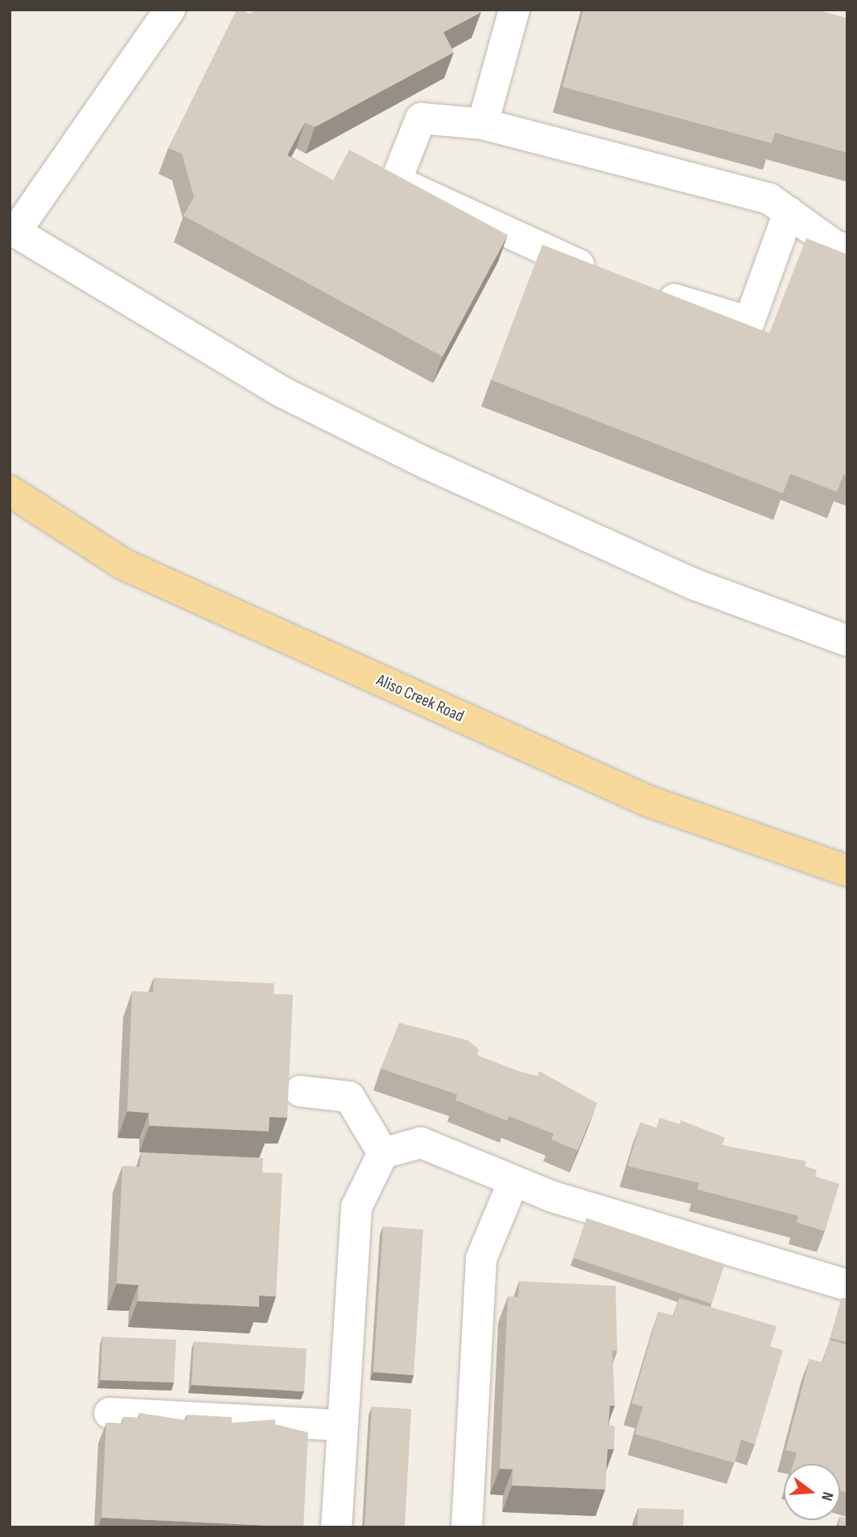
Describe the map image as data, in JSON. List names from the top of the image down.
{
  "streets": {
    "main road": ["Aliso Creek Road"]
  },
  "north": "right"
}
